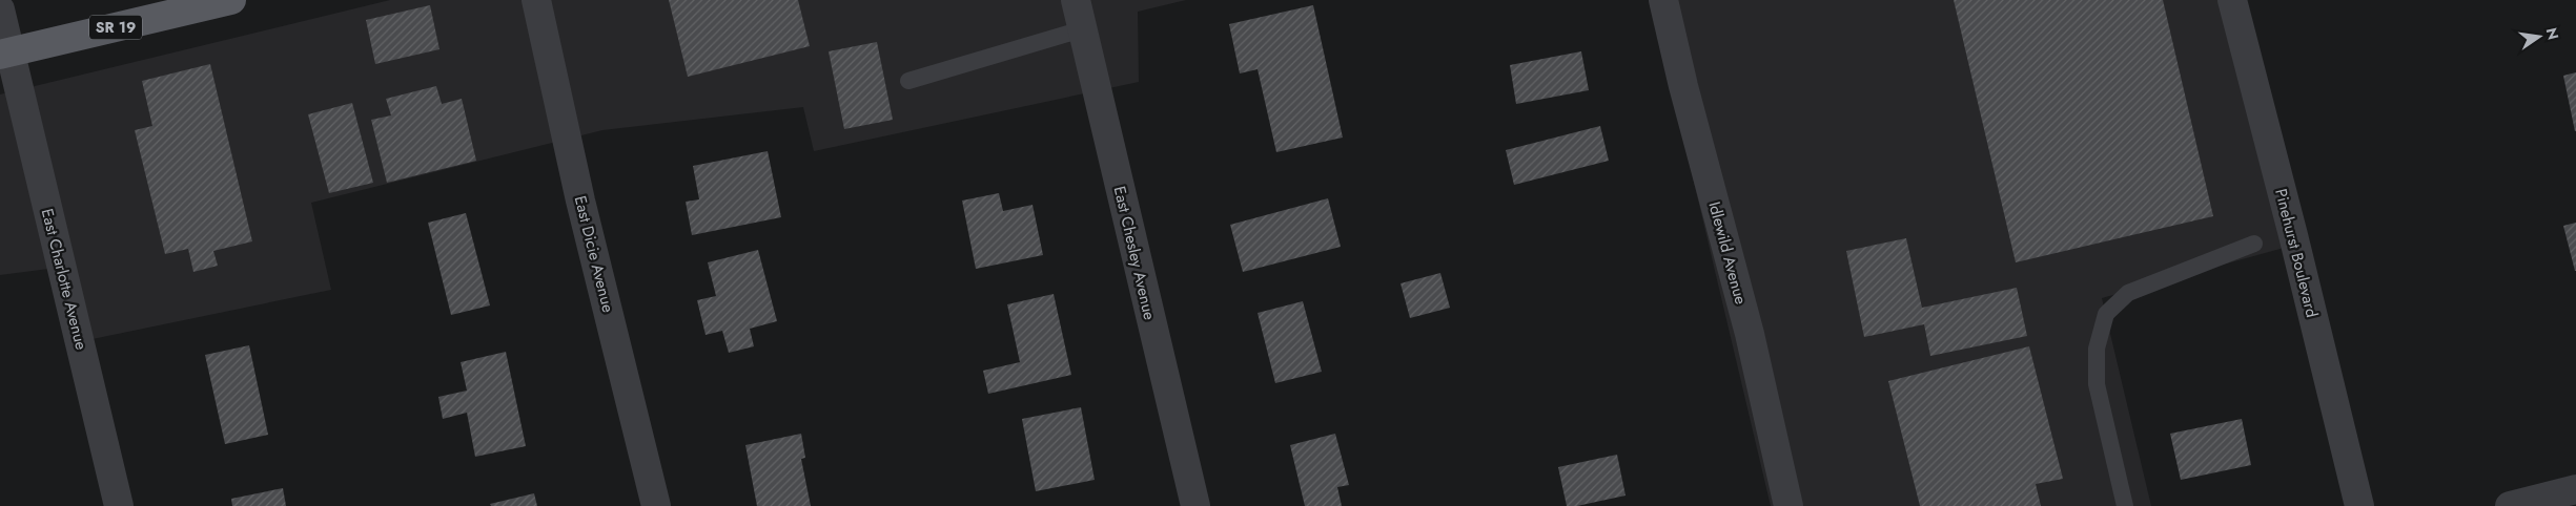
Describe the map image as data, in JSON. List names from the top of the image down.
{
  "streets": {
    "main road": ["SR 19"],
    "street": [
      "East Chesley Avenue",
      "Idlewild Avenue",
      "Pinehurst Boulevard",
      "East Dicie Avenue",
      "East Charlotte Avenue"
    ]
  },
  "crossings": [
    ["SR 19", "East Charlotte Avenue"]
  ],
  "north": "right"
}
